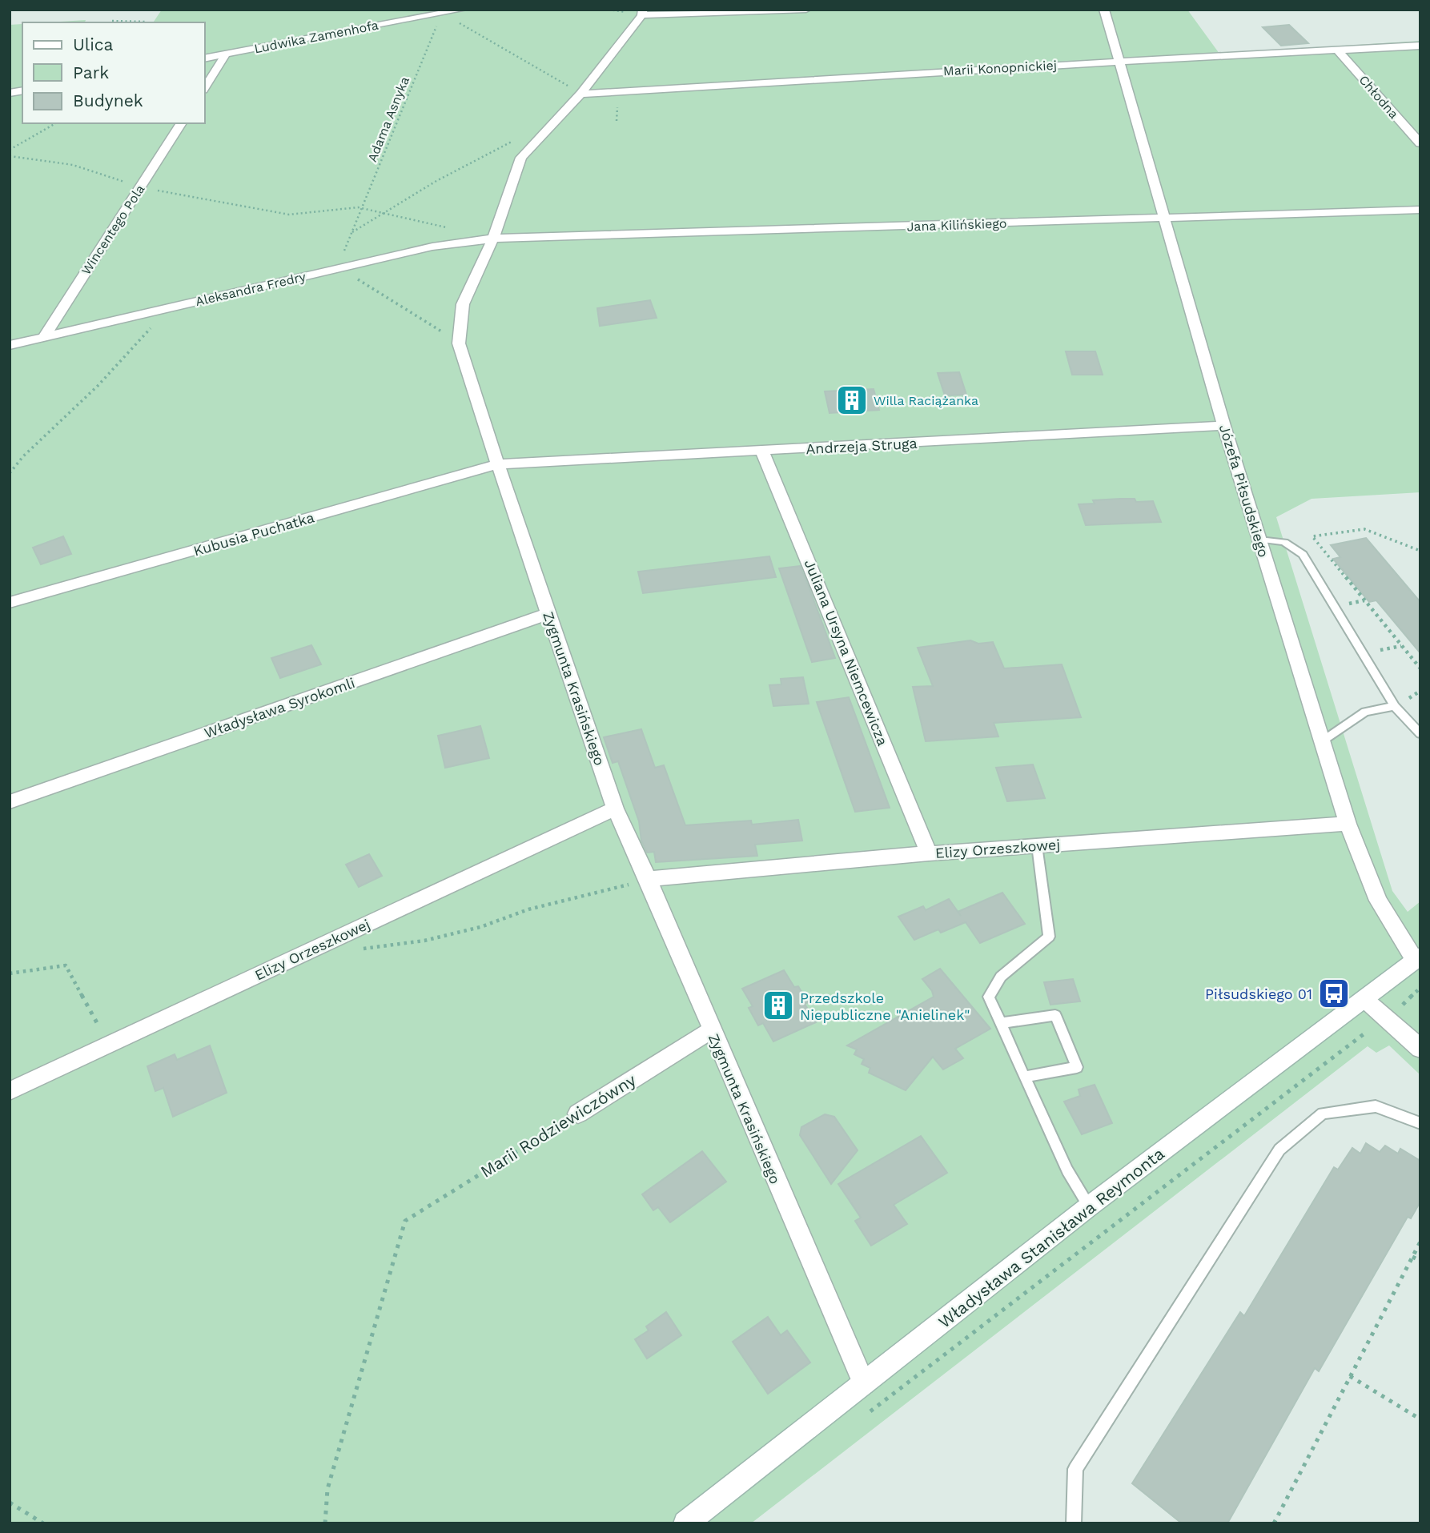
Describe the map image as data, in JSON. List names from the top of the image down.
{
  "streets": {
    "street": [
      "Ludwika Zamenhofa",
      "Marii Konopnickiej",
      "Chłodna",
      "Jana Kilińskiego",
      "Wincentego Pola",
      "Aleksandra Fredry",
      "Andrzeja Struga",
      "Józefa Piłsudskiego",
      "Kubusia Puchatka",
      "Juliana Ursyna Niemcewicza",
      "Zygmunta Krasińskiego",
      "Władysława Syrokomli",
      "Elizy Orzeszkowej",
      "Marii Rodziewiczówny",
      "Władysława Stanisława Reymonta"
    ],
    "path": ["Adama Asnyka"]
  },
  "crossings": [
    ["Ludwika Zamenhofa", "Adama Asnyka"],
    ["Marii Konopnickiej", "Chłodna"],
    ["Marii Konopnickiej", "Józefa Piłsudskiego"],
    ["Marii Konopnickiej", "Zygmunta Krasińskiego"],
    ["Jana Kilińskiego", "Aleksandra Fredry"],
    ["Jana Kilińskiego", "Józefa Piłsudskiego"],
    ["Jana Kilińskiego", "Zygmunta Krasińskiego"],
    ["Wincentego Pola", "Aleksandra Fredry"],
    ["Aleksandra Fredry", "Zygmunta Krasińskiego"],
    ["Andrzeja Struga", "Józefa Piłsudskiego"],
    ["Andrzeja Struga", "Kubusia Puchatka"],
    ["Andrzeja Struga", "Juliana Ursyna Niemcewicza"],
    ["Andrzeja Struga", "Zygmunta Krasińskiego"],
    ["Józefa Piłsudskiego", "Elizy Orzeszkowej"],
    ["Józefa Piłsudskiego", "Władysława Stanisława Reymonta"],
    ["Kubusia Puchatka", "Zygmunta Krasińskiego"],
    ["Juliana Ursyna Niemcewicza", "Elizy Orzeszkowej"],
    ["Zygmunta Krasińskiego", "Władysława Syrokomli"],
    ["Zygmunta Krasińskiego", "Elizy Orzeszkowej"],
    ["Zygmunta Krasińskiego", "Marii Rodziewiczówny"],
    ["Zygmunta Krasińskiego", "Władysława Stanisława Reymonta"]
  ],
  "places": {
    "building": ["Willa Raciążanka", "Przedszkole Niepubliczne \"Anielinek\""],
    "bus stop": ["Piłsudskiego 01"]
  },
  "legend": ["Ulica", "Park", "Budynek"]
}
